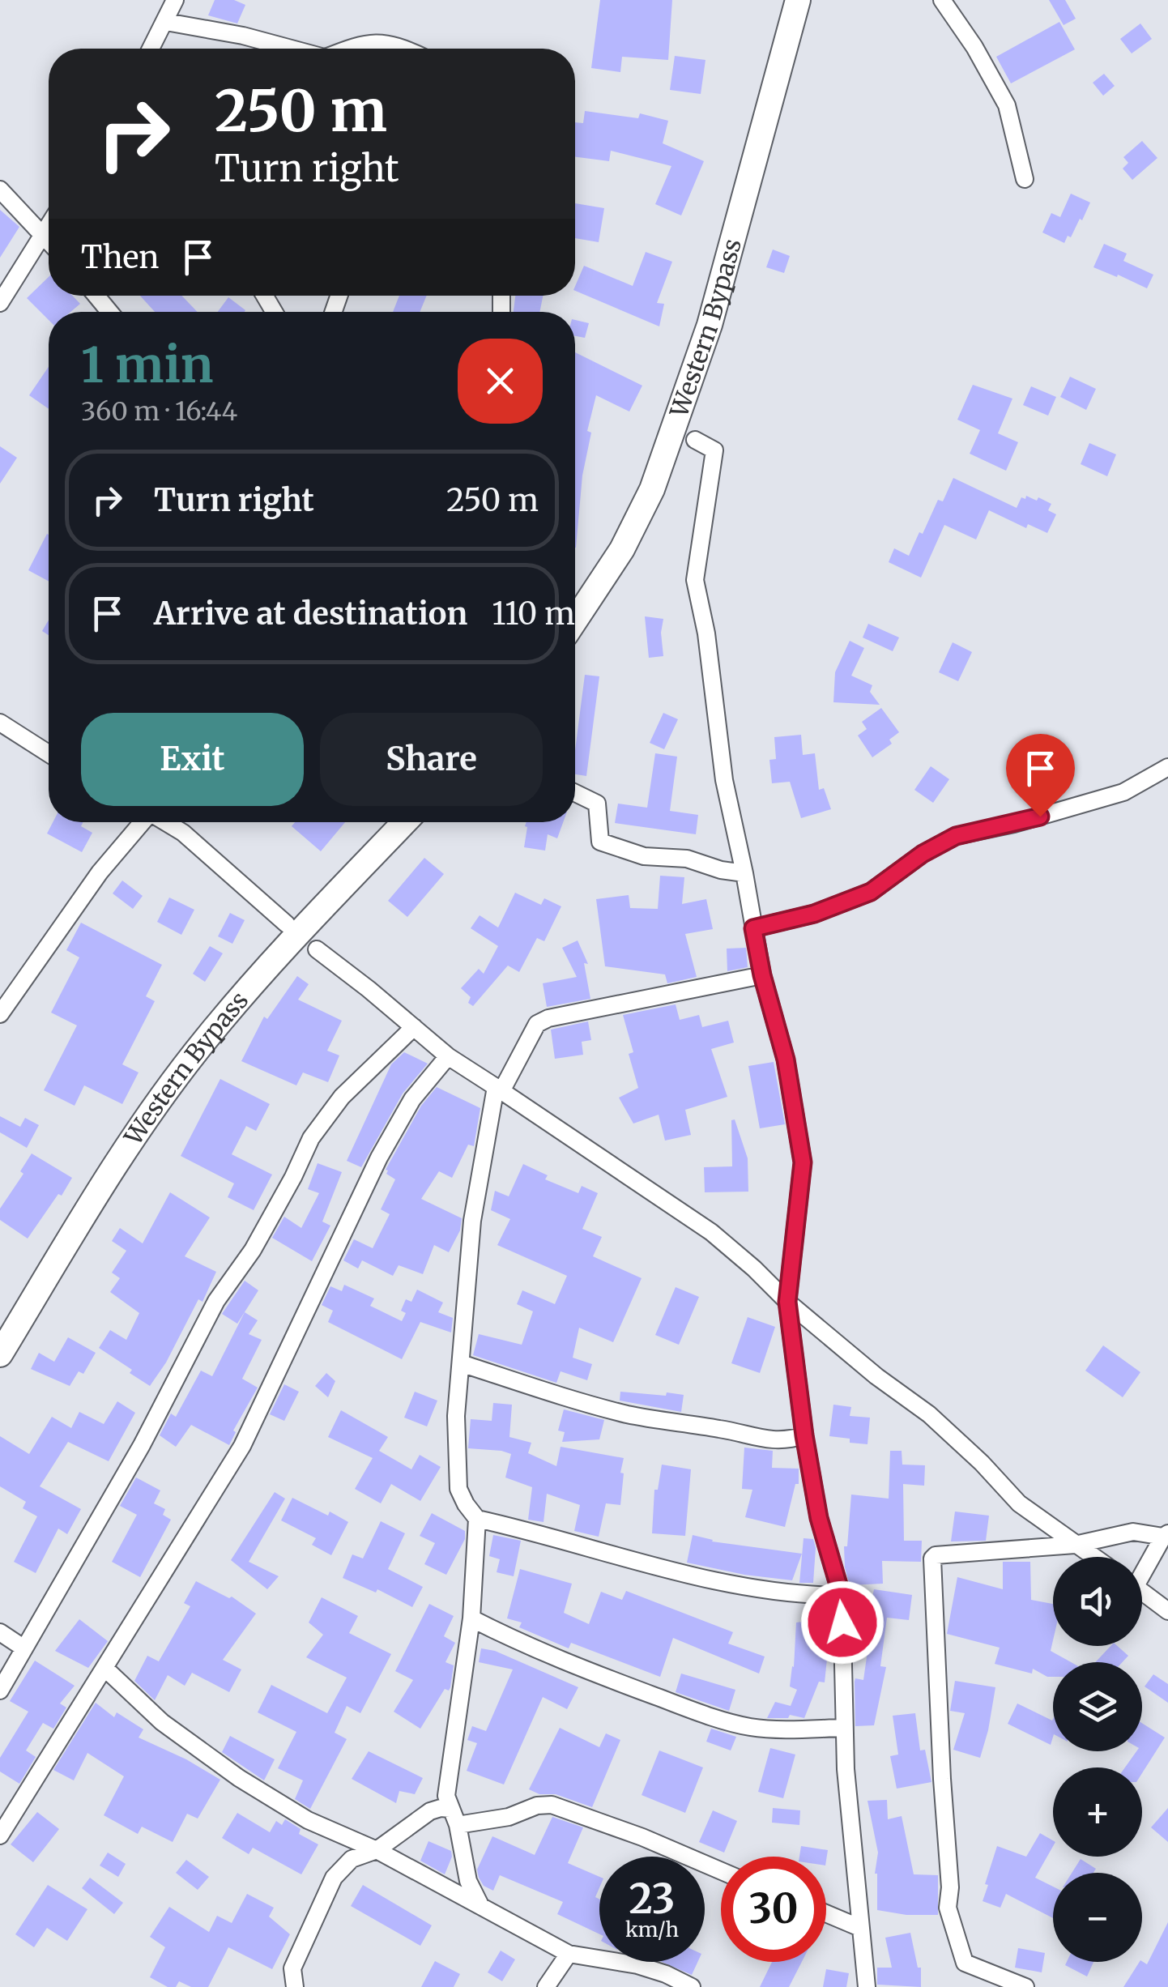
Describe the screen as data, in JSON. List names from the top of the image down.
{
  "streets": {
    "main road": ["Western Bypass"]
  },
  "page": {
    "turn": ["250 m", "Turn right"],
    "then": "Then",
    "heading": ["1 min", "360 m · 16:44"],
    "list": [
      {
        "name": "Turn right",
        "value": "250 m"
      },
      {
        "name": "Arrive at destination",
        "value": "110 m"
      }
    ],
    "buttons": ["Exit", "Share"],
    "map_buttons": ["+", "−"],
    "speed": "23 km/h",
    "limit": "30"
  }
}
